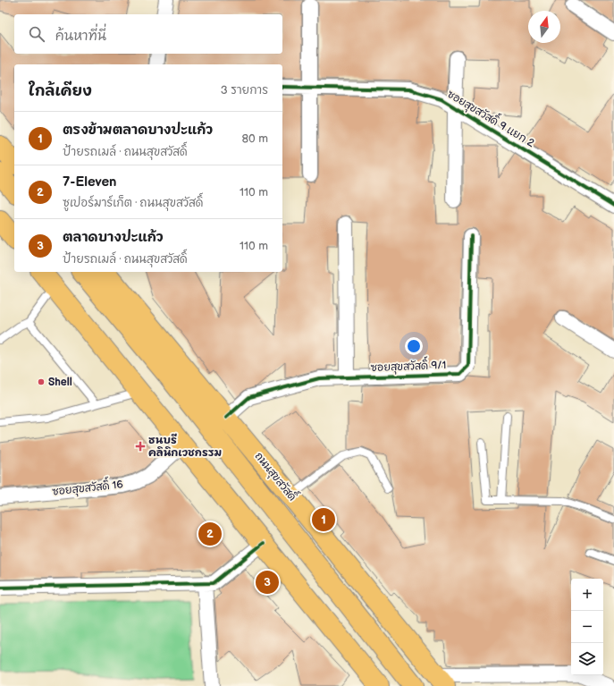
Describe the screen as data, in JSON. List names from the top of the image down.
{
  "streets": {
    "main road": ["ถนนสุขสวัสดิ์"],
    "street": ["ซอยสุขสวัสดิ์ 9 แยก 2", "ซอยสุขสวัสดิ์ 9/1", "ซอยสุขสวัสดิ์ 16"]
  },
  "crossings": [
    ["ซอยสุขสวัสดิ์ 9/1", "ถนนสุขสวัสดิ์"]
  ],
  "places": {
    "other": ["Shell"],
    "health": ["ธนบุรี คลินิกเวชกรรม"]
  },
  "north": "top",
  "page": {
    "search": "ค้นหาที่นี่",
    "heading": ["ใกล้เคียง", "3 รายการ"],
    "list": [
      {
        "mark": "1",
        "name": "ตรงข้ามตลาดบางปะแก้ว",
        "note": "ป้ายรถเมล์ · ถนนสุขสวัสดิ์",
        "value": "80 m"
      },
      {
        "mark": "2",
        "name": "7-Eleven",
        "note": "ซูเปอร์มาร์เก็ต · ถนนสุขสวัสดิ์",
        "value": "110 m"
      },
      {
        "mark": "3",
        "name": "ตลาดบางปะแก้ว",
        "note": "ป้ายรถเมล์ · ถนนสุขสวัสดิ์",
        "value": "110 m"
      }
    ],
    "pins": ["1", "2", "3"],
    "map_buttons": ["+", "−"]
  }
}
